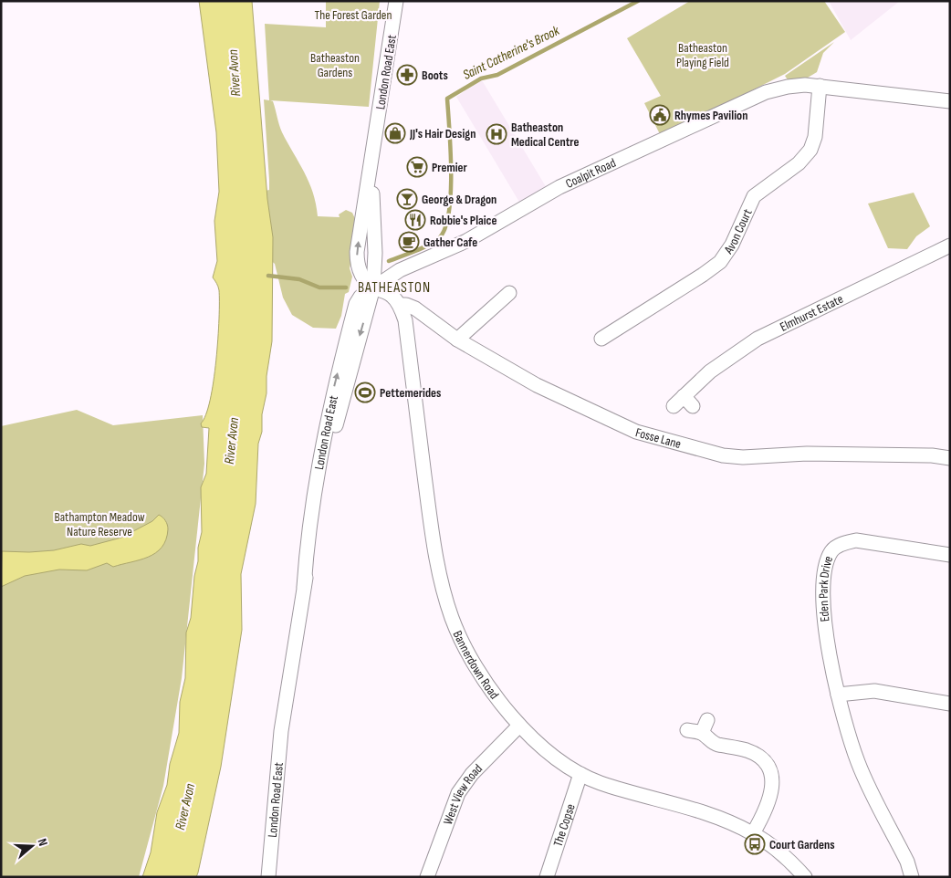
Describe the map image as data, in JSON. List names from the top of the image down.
{
  "streets": {
    "street": [
      "London Road East",
      "Coalpit Road",
      "Avon Court",
      "Elmhurst Estate",
      "Fosse Lane",
      "Eden Park Drive",
      "Bannerdown Road",
      "West View Road",
      "The Copse"
    ]
  },
  "crossings": [
    ["London Road East", "Coalpit Road"],
    ["Coalpit Road", "Avon Court"],
    ["Fosse Lane", "Bannerdown Road"],
    ["Bannerdown Road", "West View Road"],
    ["Bannerdown Road", "The Copse"]
  ],
  "districts": ["BATHEASTON"],
  "water": ["Saint Catherine's Brook", "River Avon"],
  "parks": [
    "The Forest Garden",
    "Batheaston Playing Field",
    "Batheaston Gardens",
    "Bathampton Meadow Nature Reserve"
  ],
  "places": {
    "pharmacy": ["Boots"],
    "public building": ["Rhymes Pavilion"],
    "shop": ["JJ's Hair Design"],
    "hospital": ["Batheaston Medical Centre"],
    "supermarket": ["Premier"],
    "bar": ["George & Dragon"],
    "restaurant": ["Robbie's Plaice"],
    "cafe": ["Gather Cafe"],
    "sports": ["Pettemerides"],
    "bus stop": ["Court Gardens"]
  },
  "north": "right"
}
